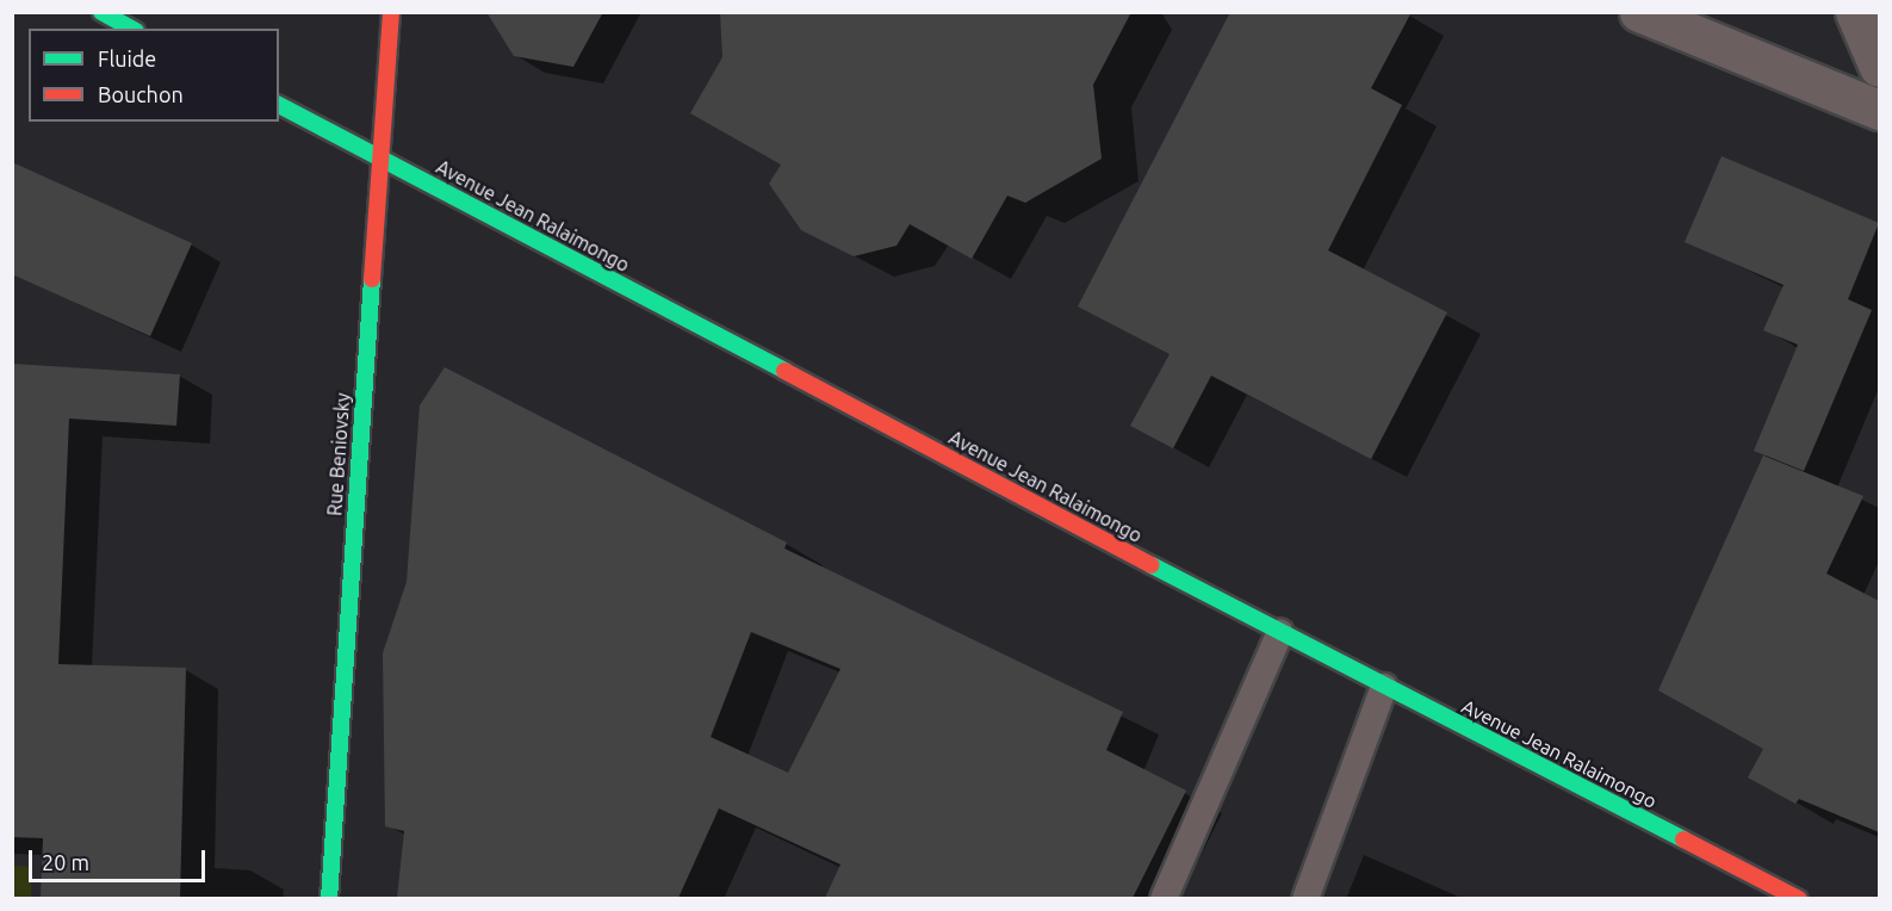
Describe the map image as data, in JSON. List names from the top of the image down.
{
  "streets": {
    "main road": ["Avenue Jean Ralaimongo", "Rue Beniovsky"]
  },
  "crossings": [
    ["Avenue Jean Ralaimongo", "Rue Beniovsky"]
  ],
  "legend": ["Fluide", "Bouchon"],
  "scale_bar": "20 m"
}
